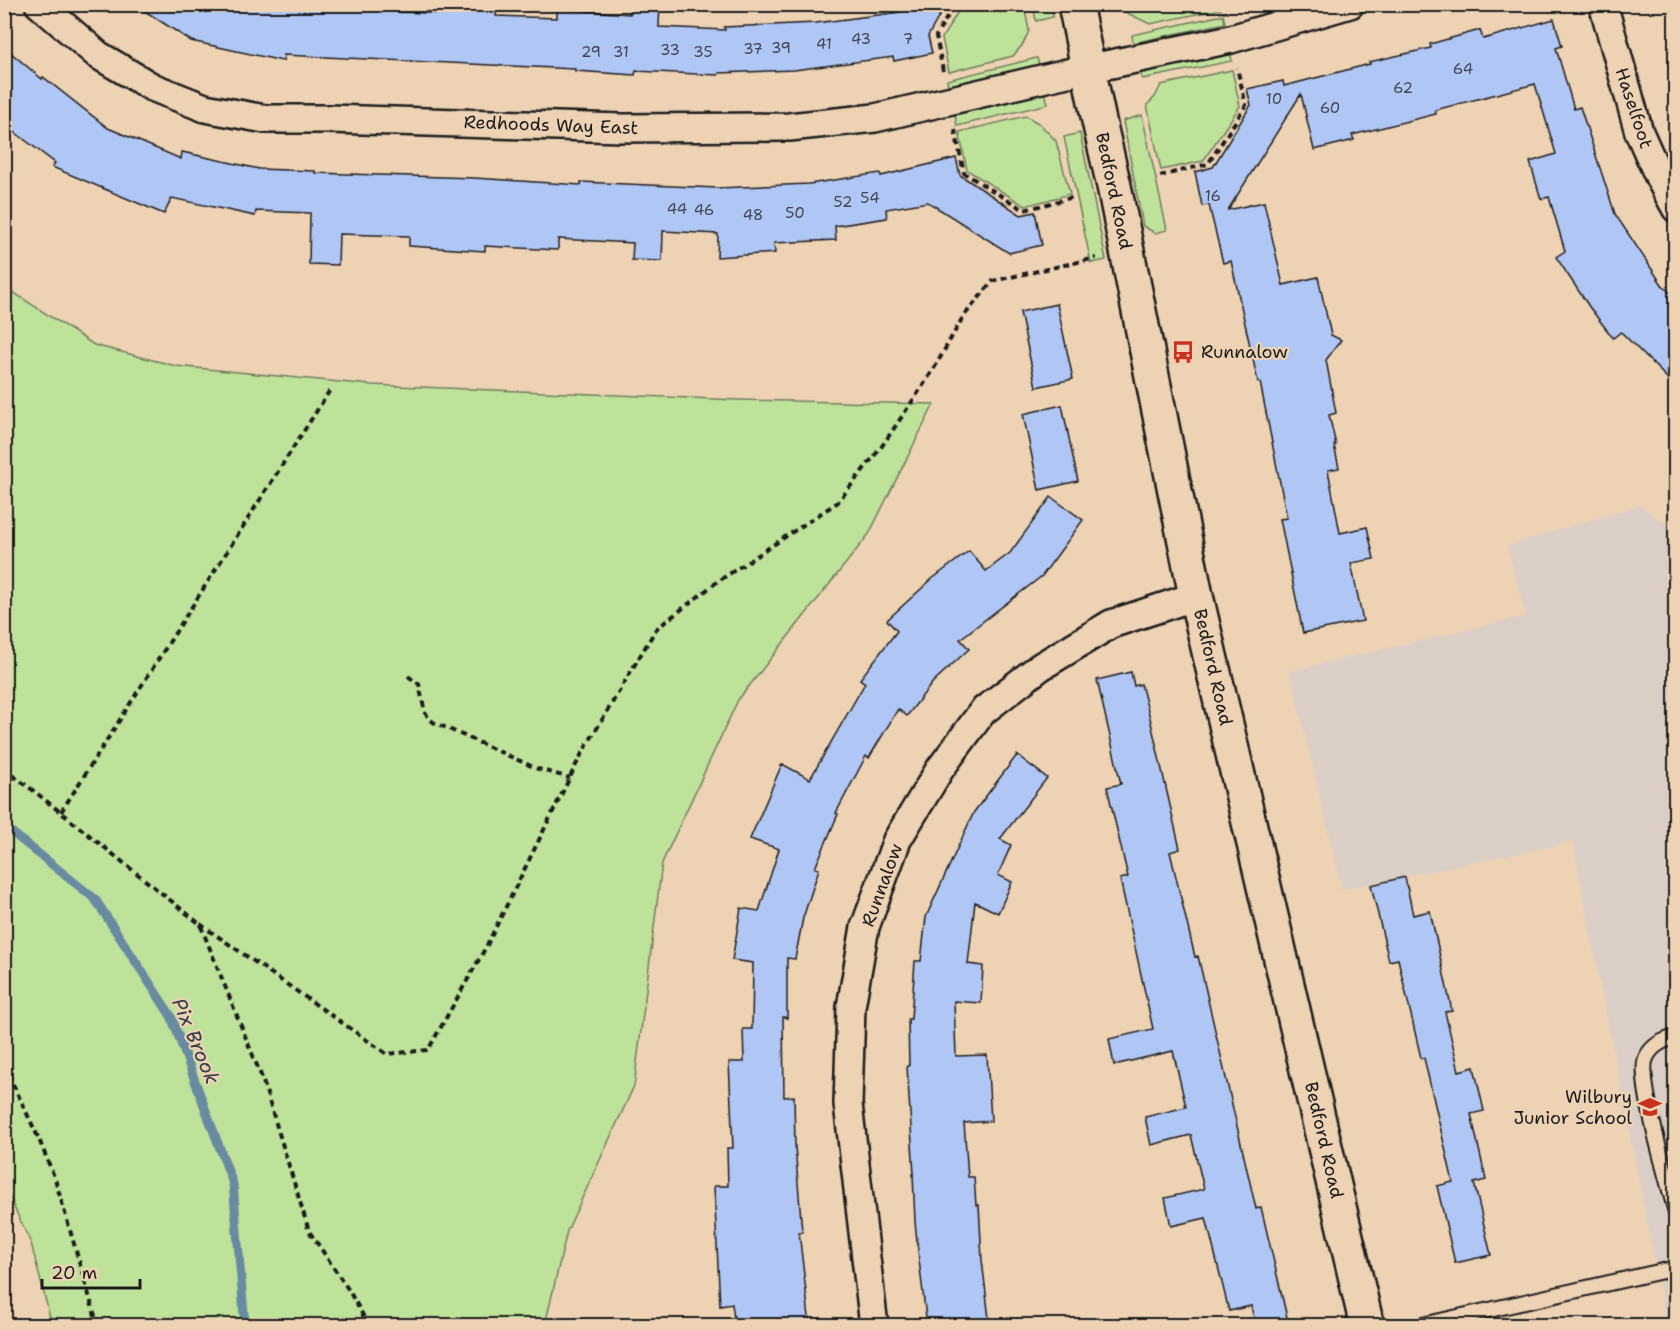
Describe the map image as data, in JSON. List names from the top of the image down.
{
  "streets": {
    "street": [
      "Haselfoot",
      "Redhoods Way East",
      "Bedford Road",
      "Runnalow"
    ]
  },
  "crossings": [
    ["Redhoods Way East", "Bedford Road"],
    ["Bedford Road", "Runnalow"]
  ],
  "water": ["Pix Brook"],
  "places": {
    "bus stop": ["Runnalow"],
    "school or university": ["Wilbury Junior School"]
  },
  "house_numbers": [
    "43",
    "7",
    "41",
    "39",
    "37",
    "33",
    "29",
    "31",
    "35",
    "64",
    "62",
    "10",
    "60",
    "16",
    "54",
    "52",
    "44",
    "46",
    "50",
    "48"
  ],
  "scale_bar": "20 m"
}
